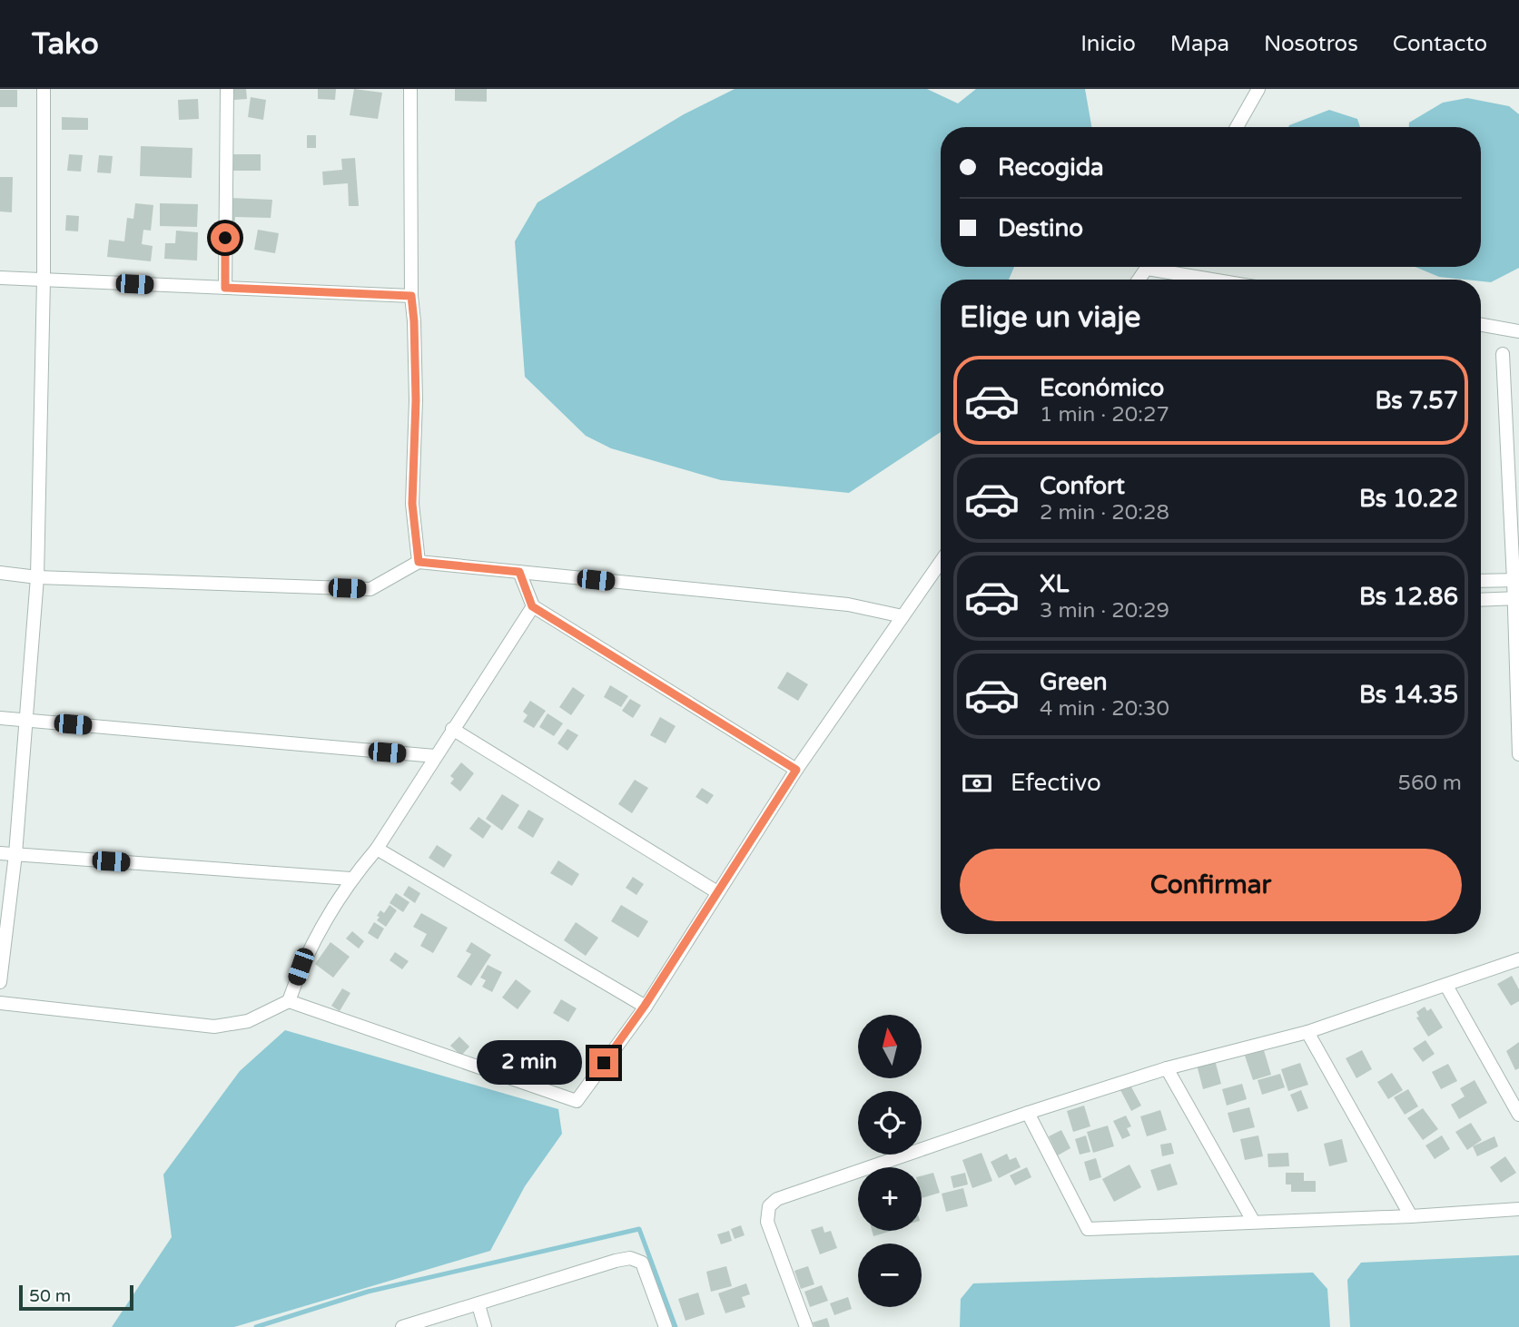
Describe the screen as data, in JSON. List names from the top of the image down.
{
  "scale_bar": "50 m",
  "north": "top",
  "page": {
    "header": "Tako",
    "nav": [
      "Inicio",
      "Mapa",
      "Nosotros",
      "Contacto"
    ],
    "banner": ["Recogida", "Destino"],
    "heading": "Elige un viaje",
    "list": [
      {
        "name": "Económico",
        "note": "1 min · 20:27",
        "value": "Bs 7.57"
      },
      {
        "name": "Confort",
        "note": "2 min · 20:28",
        "value": "Bs 10.22"
      },
      {
        "name": "XL",
        "note": "3 min · 20:29",
        "value": "Bs 12.86"
      },
      {
        "name": "Green",
        "note": "4 min · 20:30",
        "value": "Bs 14.35"
      }
    ],
    "pay": ["Efectivo", "560 m"],
    "buttons": "Confirmar",
    "map_buttons": ["+", "−"],
    "bubble": "2 min",
    "scale": "50 m"
  }
}
